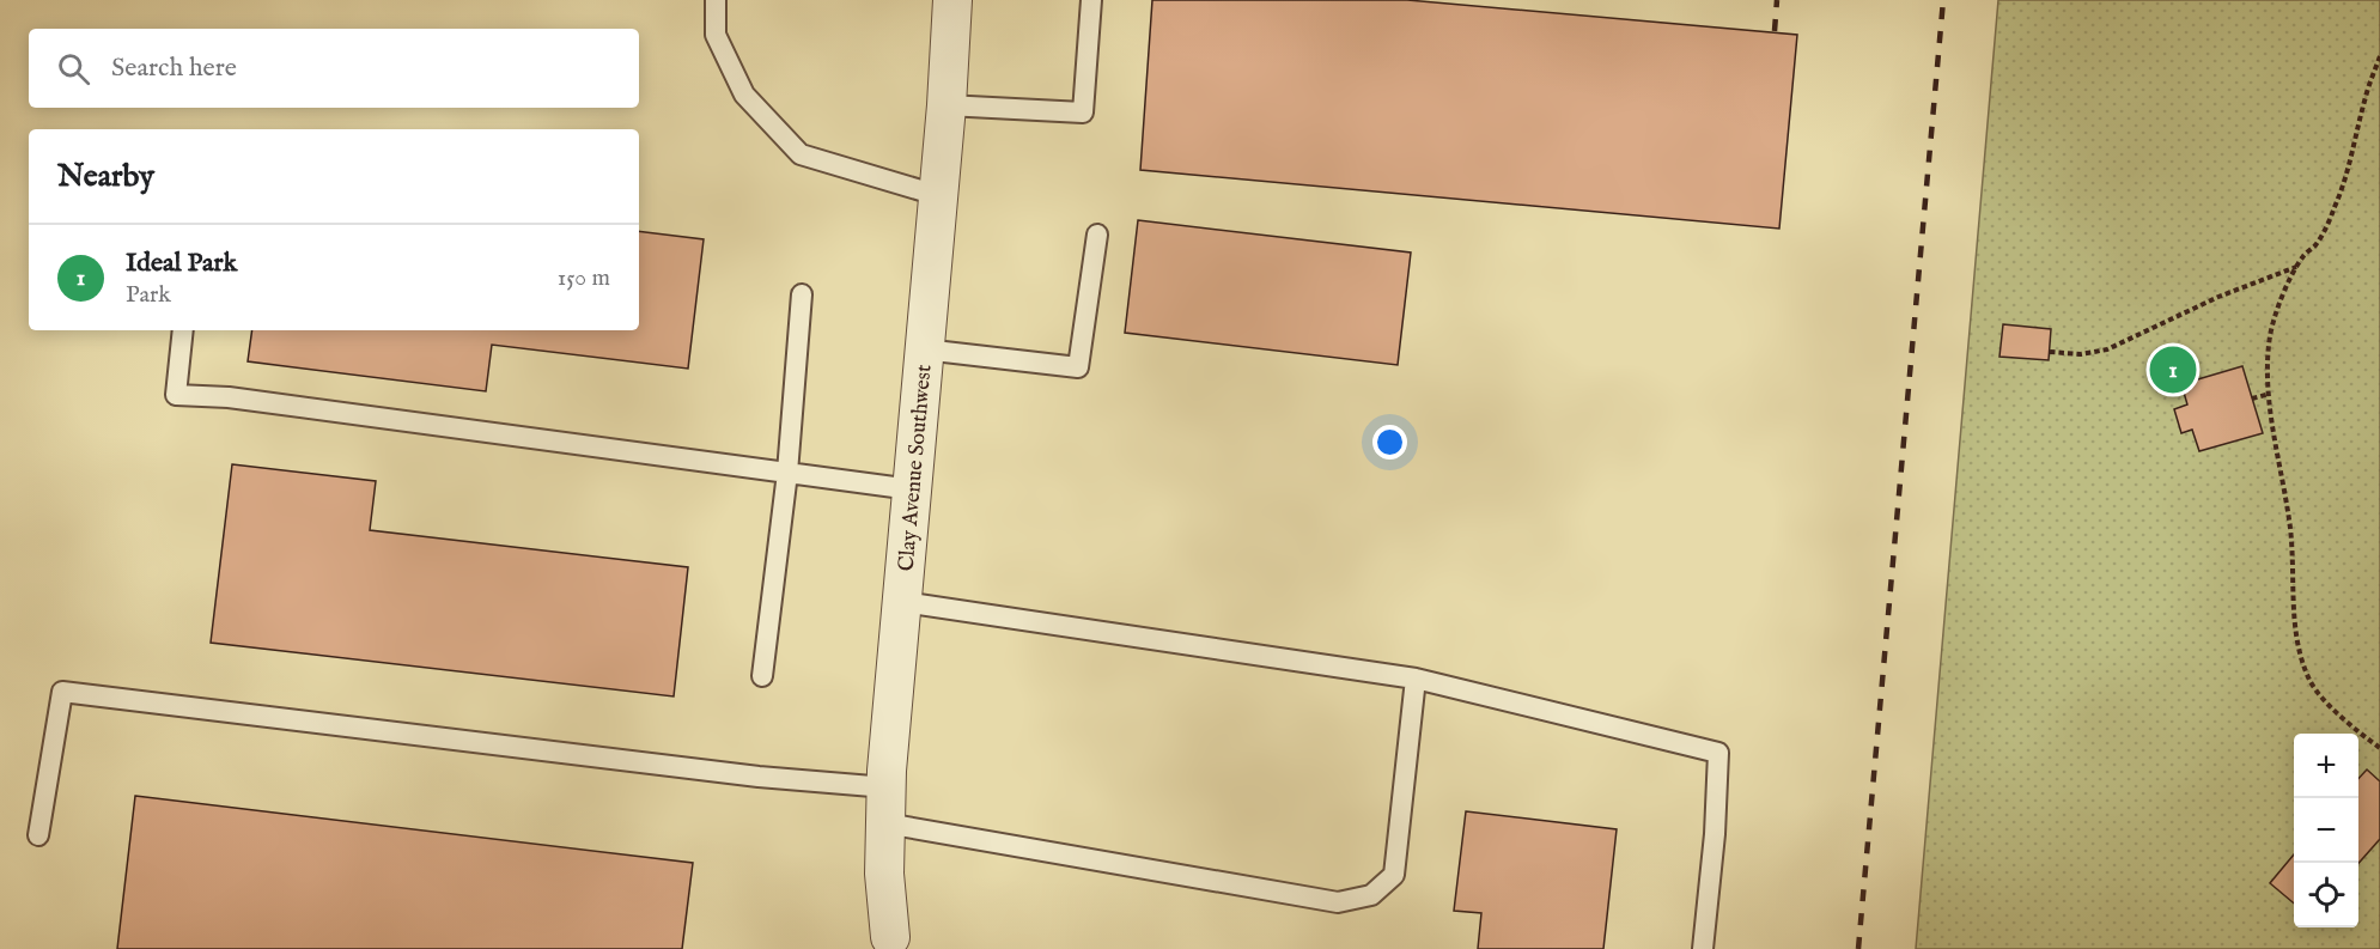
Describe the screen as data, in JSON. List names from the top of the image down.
{
  "streets": {
    "street": ["Clay Avenue Southwest"]
  },
  "page": {
    "search": "Search here",
    "heading": "Nearby",
    "list": [
      {
        "mark": "1",
        "name": "Ideal Park",
        "note": "Park",
        "value": "150 m"
      }
    ],
    "pins": "1",
    "map_buttons": ["+", "−"]
  }
}
